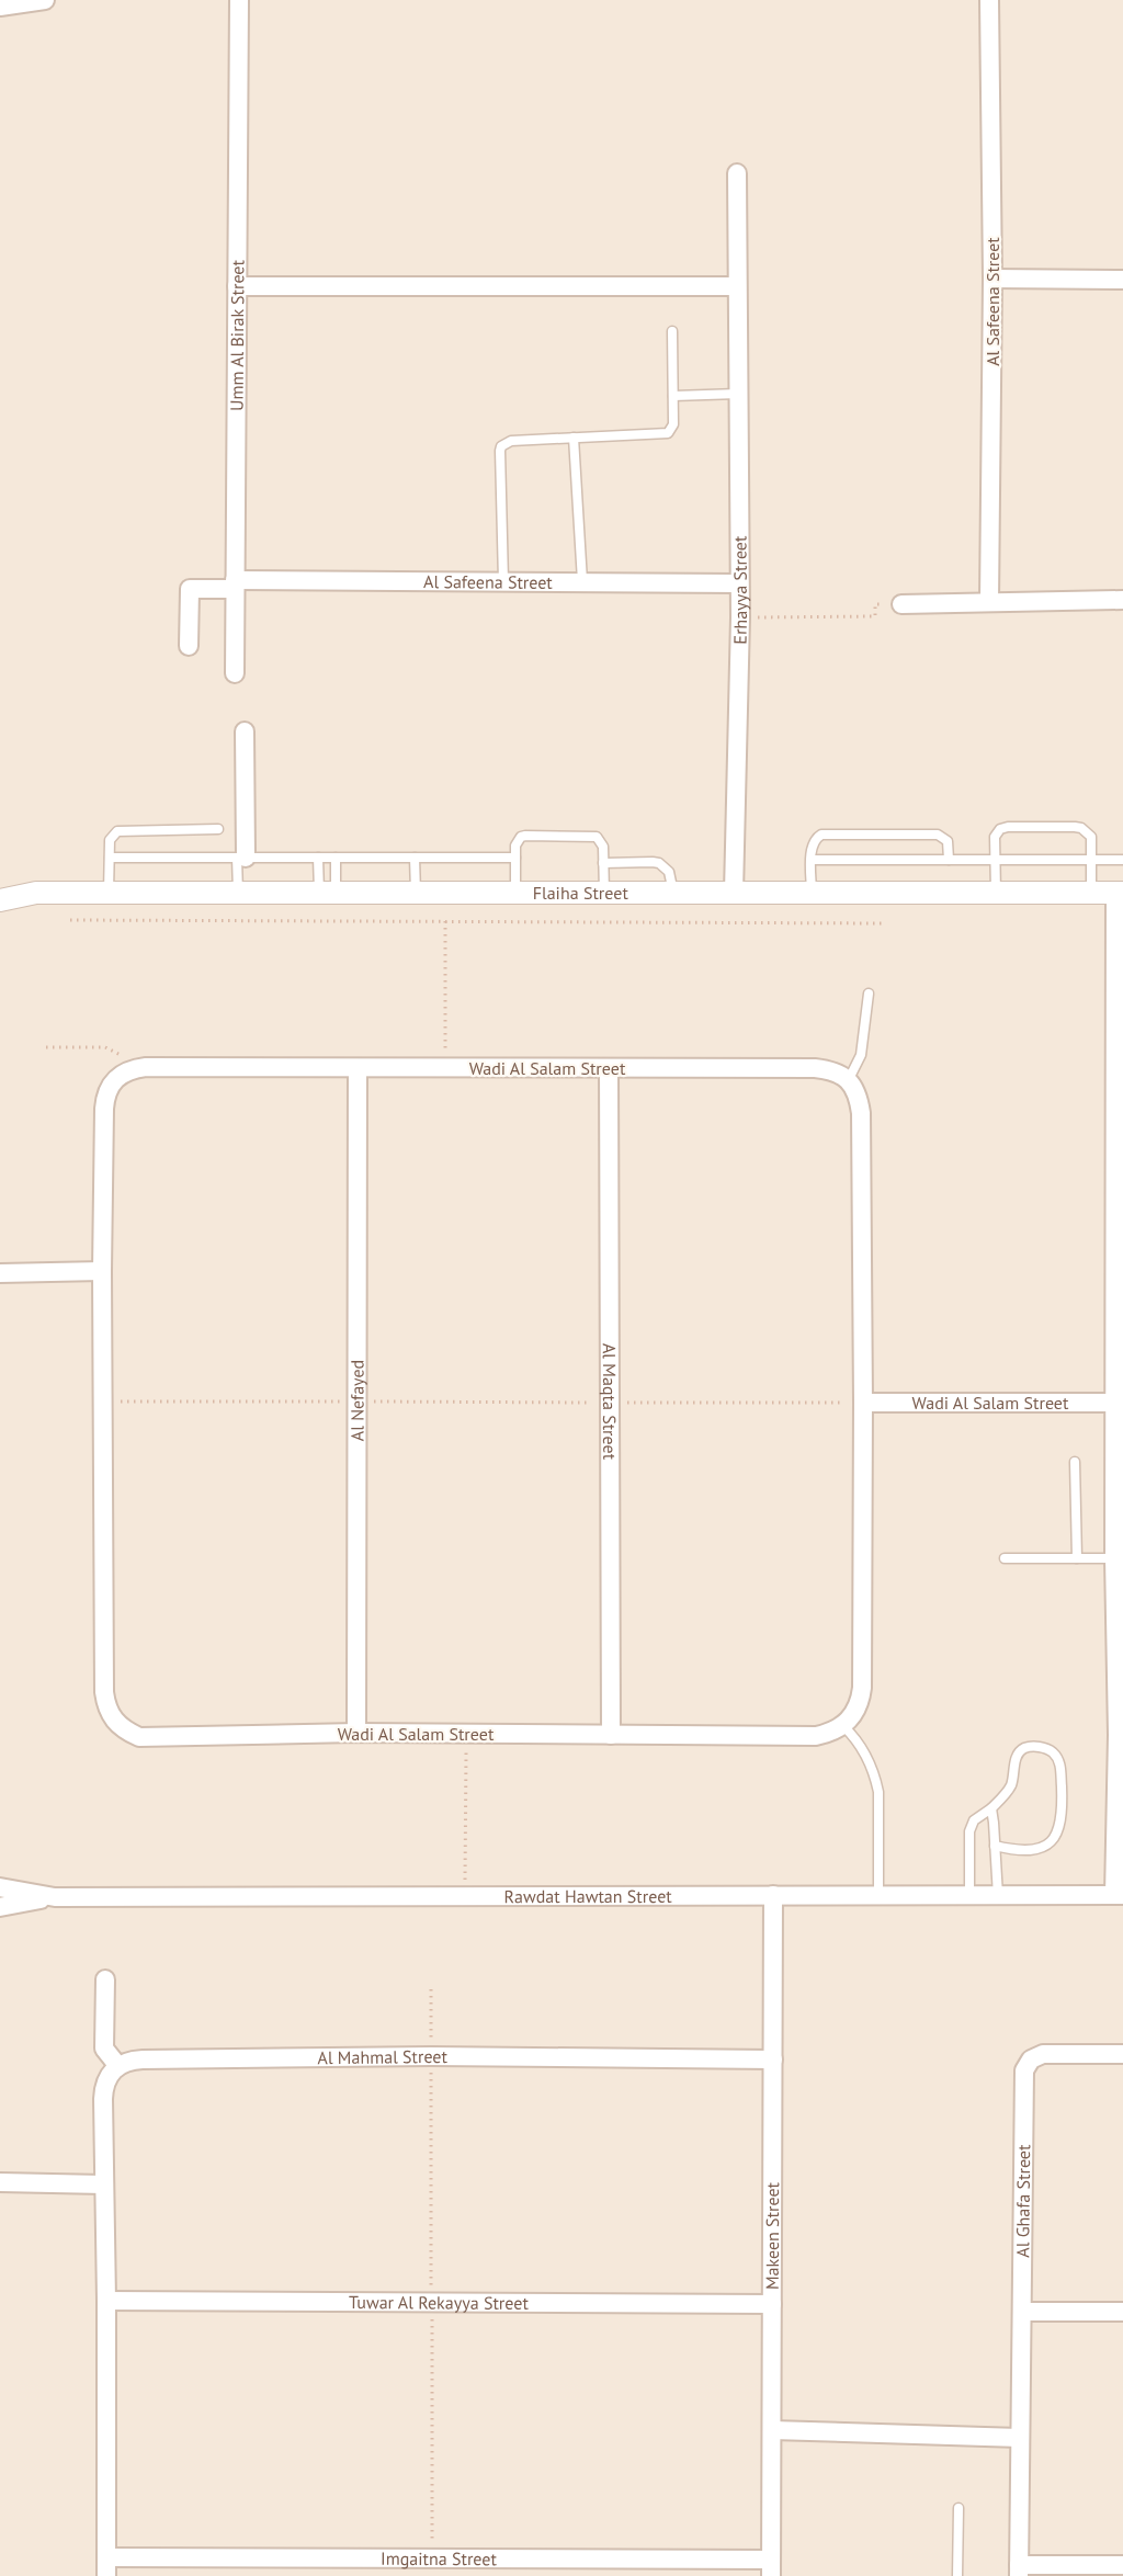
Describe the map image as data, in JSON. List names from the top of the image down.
{
  "streets": {
    "street": [
      "Al Safeena Street",
      "Umm Al Birak Street",
      "Erhayya Street",
      "Flaiha Street",
      "Wadi Al Salam Street",
      "Al Nefayed",
      "Al Maqta Street",
      "Rawdat Hawtan Street",
      "Al Mahmal Street",
      "Al Ghafa Street",
      "Makeen Street",
      "Tuwar Al Rekayya Street",
      "Imgaitna Street"
    ]
  },
  "crossings": [
    ["Al Safeena Street", "Umm Al Birak Street"],
    ["Al Safeena Street", "Erhayya Street"],
    ["Erhayya Street", "Flaiha Street"],
    ["Wadi Al Salam Street", "Al Nefayed"],
    ["Wadi Al Salam Street", "Al Maqta Street"],
    ["Rawdat Hawtan Street", "Makeen Street"],
    ["Al Mahmal Street", "Makeen Street"],
    ["Makeen Street", "Tuwar Al Rekayya Street"],
    ["Makeen Street", "Imgaitna Street"]
  ]
}
